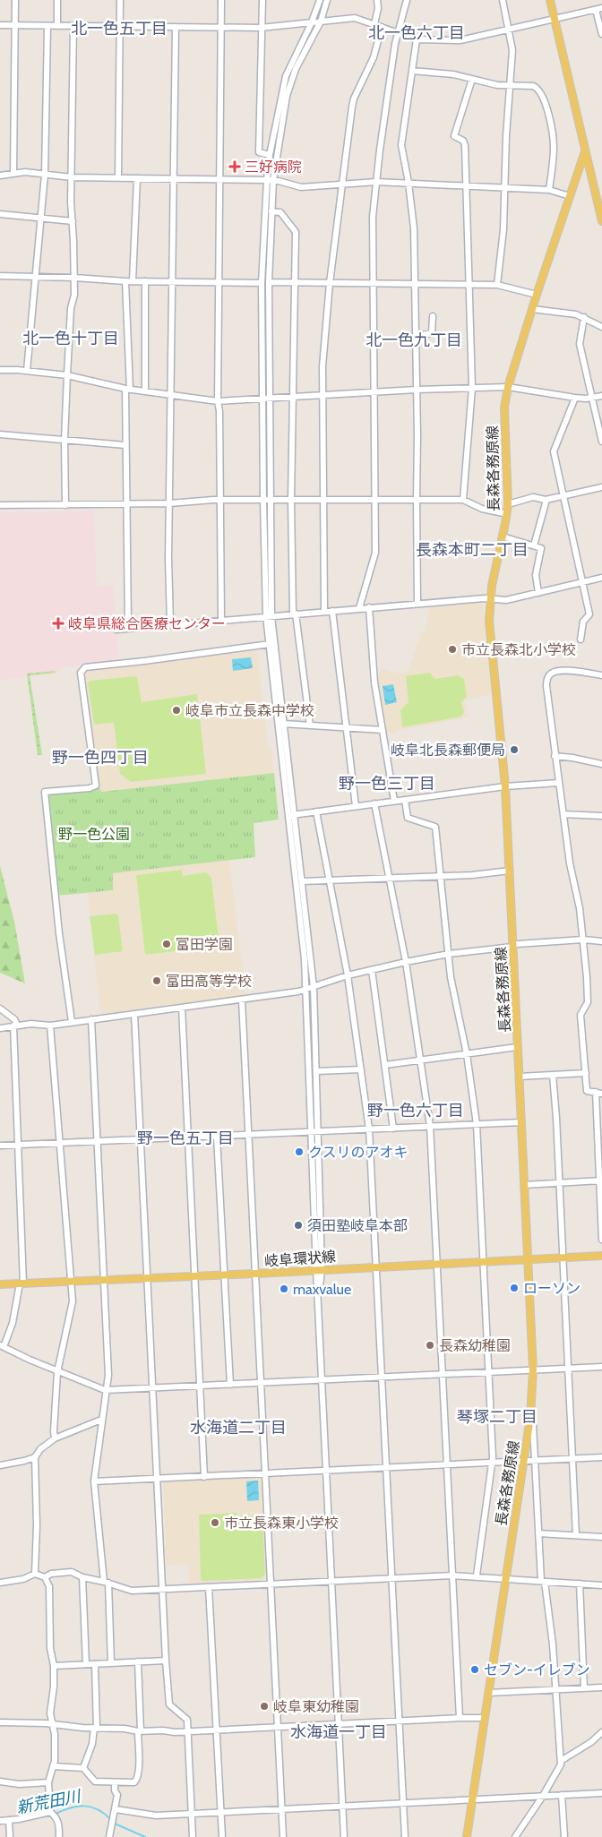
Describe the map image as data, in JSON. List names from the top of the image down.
{
  "streets": {
    "main road": ["長森各務原線", "岐阜環状線"]
  },
  "crossings": [
    ["長森各務原線", "岐阜環状線"]
  ],
  "districts": [
    "北一色五丁目",
    "北一色六丁目",
    "北一色十丁目",
    "北一色九丁目",
    "長森本町二丁目",
    "野一色四丁目",
    "野一色三丁目",
    "野一色六丁目",
    "野一色五丁目",
    "琴塚二丁目",
    "水海道二丁目",
    "水海道一丁目"
  ],
  "water": ["新荒田川"],
  "parks": ["野一色公園"],
  "places": {
    "health": ["三好病院", "岐阜県総合医療センター"],
    "other": [
      "市立長森北小学校",
      "岐阜市立長森中学校",
      "岐阜北長森郵便局",
      "富田学園",
      "富田高等学校",
      "クスリのアオキ",
      "須田塾岐阜本部",
      "ローソン",
      "maxvalue",
      "長森幼稚園",
      "市立長森東小学校",
      "セブン-イレブン",
      "岐阜東幼稚園"
    ]
  }
}
